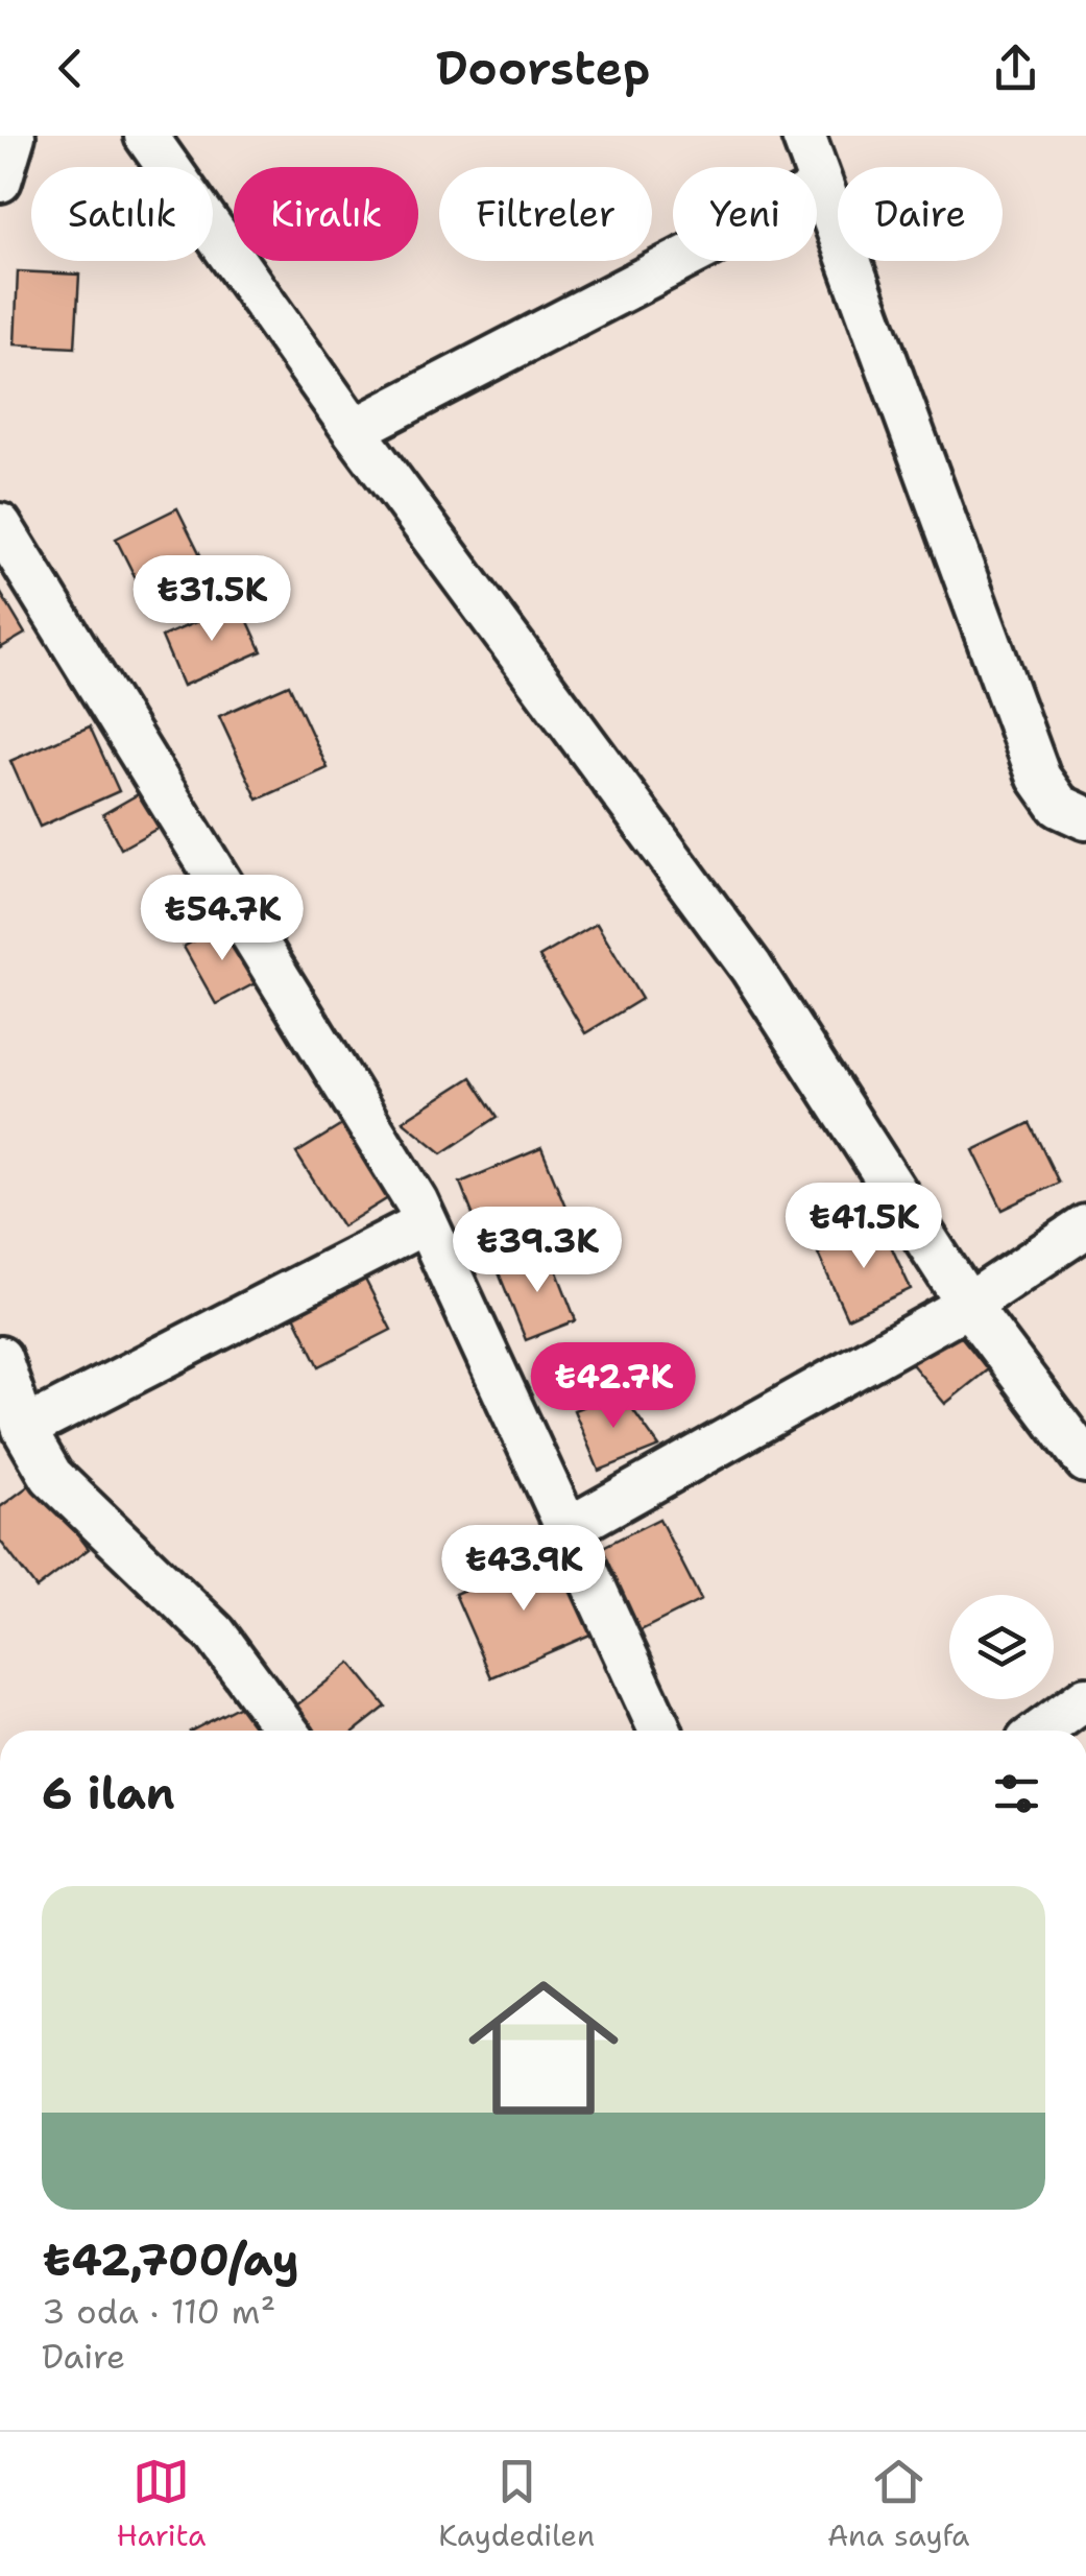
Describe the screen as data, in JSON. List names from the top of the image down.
{
  "page": {
    "header": "Doorstep",
    "chip": [
      "Satılık",
      "Kiralık",
      "Filtreler",
      "Yeni",
      "Daire"
    ],
    "price": [
      "₺31.5K",
      "₺54.7K",
      "₺41.5K",
      "₺39.3K",
      "₺42.7K",
      "₺43.9K"
    ],
    "heading": "6 ilan",
    "list": [
      {
        "name": "₺42,700/ay",
        "note": "3 oda · 110 m² · Daire"
      }
    ],
    "tabs": ["Harita", "Kaydedilen", "Ana sayfa"]
  }
}
